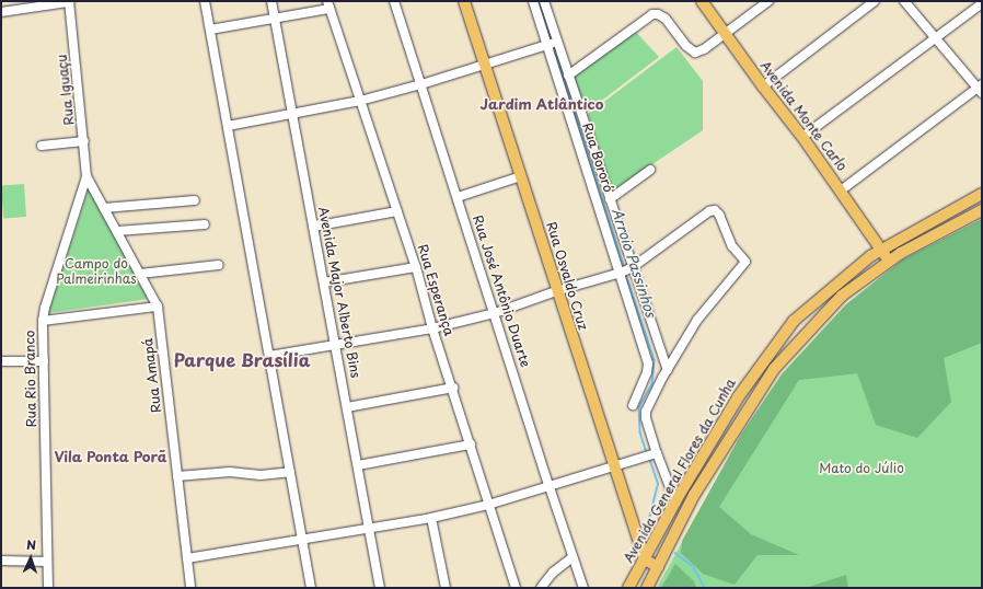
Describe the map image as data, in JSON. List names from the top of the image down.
{
  "streets": {
    "main road": ["Avenida Monte Carlo", "Rua Osvaldo Cruz", "Avenida General Flores da Cunha"],
    "street": [
      "Rua Iguaçu",
      "Rua Bororó",
      "Rua Esperança",
      "Rua José Antônio Duarte",
      "Avenida Major Alberto Bins",
      "Rua Amapá",
      "Rua Rio Branco"
    ]
  },
  "crossings": [
    ["Rua Iguaçu", "Rua Amapá"],
    ["Rua Iguaçu", "Rua Rio Branco"],
    ["Avenida Monte Carlo", "Avenida General Flores da Cunha"],
    ["Rua Osvaldo Cruz", "Avenida General Flores da Cunha"],
    ["Rua Amapá", "Rua Rio Branco"]
  ],
  "districts": ["Jardim Atlântico", "Parque Brasília", "Vila Ponta Porã"],
  "water": ["Arroio Passinhos"],
  "parks": ["Campo do Palmeirinhas", "Mato do Júlio"],
  "north": "top"
}
